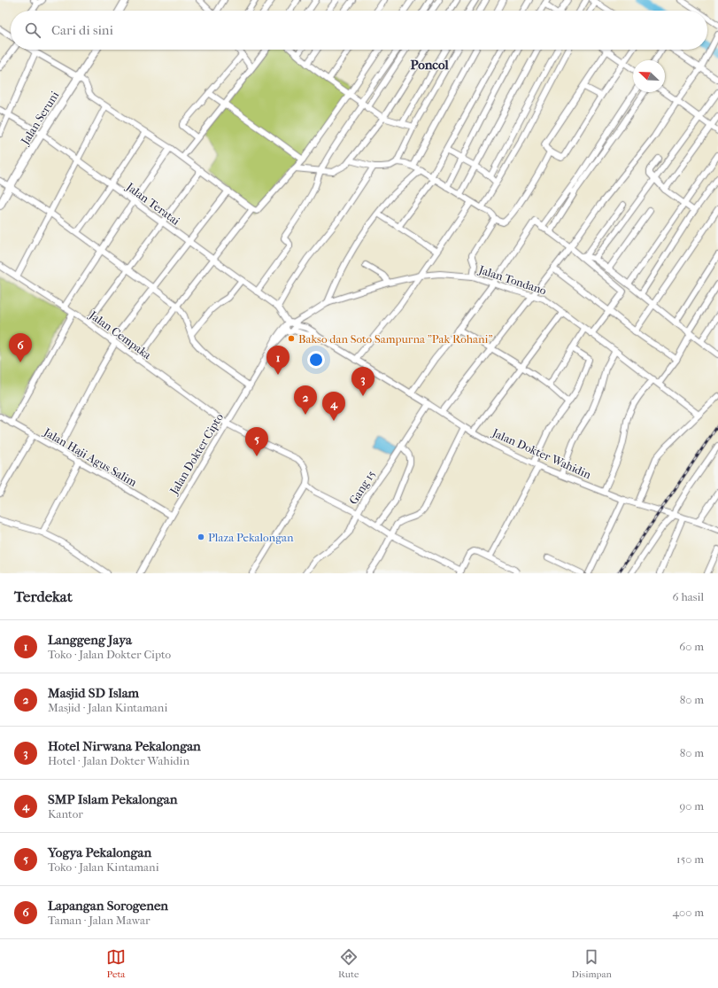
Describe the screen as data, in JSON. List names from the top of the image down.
{
  "streets": {
    "main road": ["Jalan Seruni"],
    "street": [
      "Jalan Teratai",
      "Jalan Tondano",
      "Jalan Cempaka",
      "Jalan Dokter Cipto",
      "Jalan Dokter Wahidin",
      "Jalan Haji Agus Salim",
      "Gang 15"
    ]
  },
  "crossings": [
    ["Jalan Seruni", "Jalan Teratai"],
    ["Jalan Teratai", "Jalan Tondano"],
    ["Jalan Teratai", "Jalan Dokter Cipto"],
    ["Jalan Teratai", "Jalan Dokter Wahidin"],
    ["Jalan Tondano", "Jalan Dokter Cipto"],
    ["Jalan Tondano", "Jalan Dokter Wahidin"],
    ["Jalan Cempaka", "Jalan Dokter Cipto"],
    ["Jalan Dokter Cipto", "Jalan Dokter Wahidin"],
    ["Jalan Dokter Cipto", "Jalan Haji Agus Salim"],
    ["Jalan Dokter Wahidin", "Gang 15"]
  ],
  "districts": ["Poncol"],
  "places": ["Bakso dan Soto Sampurna \"Pak Rohani\"", "Plaza Pekalongan"],
  "north": "top left",
  "page": {
    "search": "Cari di sini",
    "pins": [
      "6",
      "1",
      "3",
      "2",
      "4",
      "5"
    ],
    "heading": ["Terdekat", "6 hasil"],
    "list": [
      {
        "mark": "1",
        "name": "Langgeng Jaya",
        "note": "Toko · Jalan Dokter Cipto",
        "value": "60 m"
      },
      {
        "mark": "2",
        "name": "Masjid SD Islam",
        "note": "Masjid · Jalan Kintamani",
        "value": "80 m"
      },
      {
        "mark": "3",
        "name": "Hotel Nirwana Pekalongan",
        "note": "Hotel · Jalan Dokter Wahidin",
        "value": "80 m"
      },
      {
        "mark": "4",
        "name": "SMP Islam Pekalongan",
        "note": "Kantor",
        "value": "90 m"
      },
      {
        "mark": "5",
        "name": "Yogya Pekalongan",
        "note": "Toko · Jalan Kintamani",
        "value": "150 m"
      },
      {
        "mark": "6",
        "name": "Lapangan Sorogenen",
        "note": "Taman · Jalan Mawar",
        "value": "400 m"
      }
    ],
    "nav": ["Peta", "Rute", "Disimpan"]
  }
}
